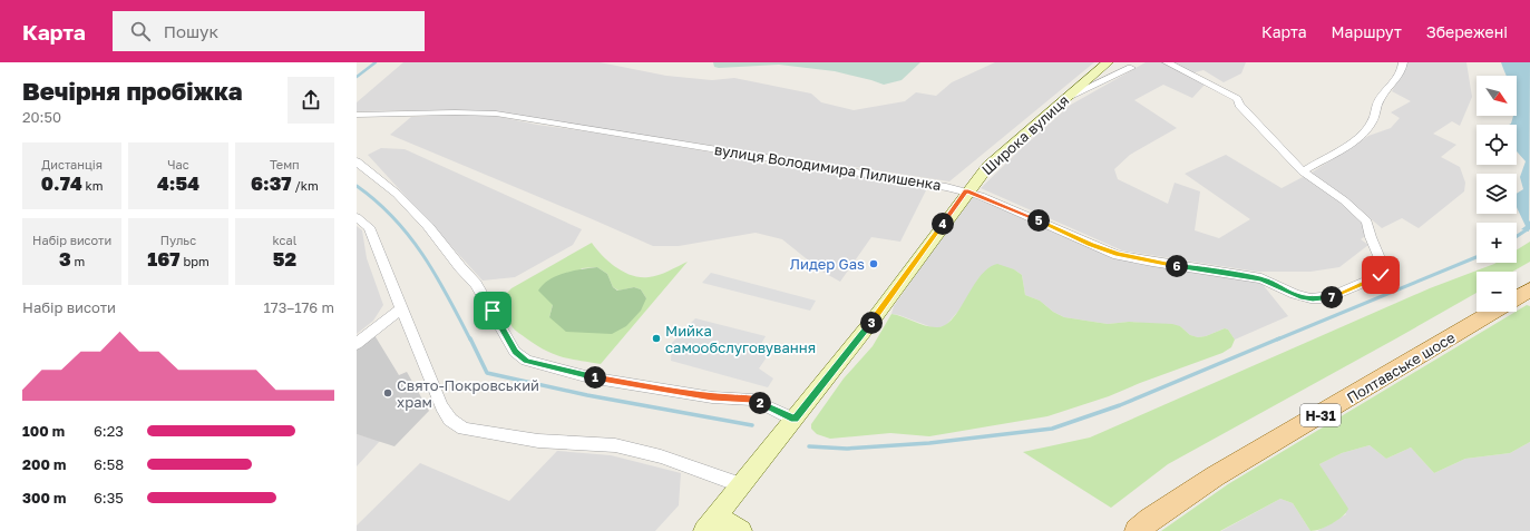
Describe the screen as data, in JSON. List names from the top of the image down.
{
  "streets": {
    "main road": ["Широка вулиця", "Полтавське шосе", "Н-31"],
    "street": ["вулиця Володимира Пилишенка"]
  },
  "crossings": [
    ["Широка вулиця", "вулиця Володимира Пилишенка"]
  ],
  "places": ["Лидер Gas", "Мийка самообслуговування", "Свято-Покровський храм"],
  "north": "bottom right",
  "page": {
    "header": "Карта",
    "search": "Пошук",
    "nav": ["Карта", "Маршрут", "Збережені"],
    "heading": ["Вечірня пробіжка", "20:50"],
    "map_buttons": ["+", "−"],
    "stats": [
      ["Дистанція", "0.74 km"],
      ["Час", "4:54"],
      ["Темп", "6:37 /km"],
      ["Набір висоти", "3 m"],
      ["Пульс", "167 bpm"],
      ["kcal", "52"]
    ],
    "pins": [
      "5",
      "4",
      "6",
      "7",
      "3",
      "1",
      "2"
    ],
    "chart": ["Набір висоти", "173–176 m"],
    "list": [
      {
        "name": "100 m",
        "note": "6:23"
      },
      {
        "name": "200 m",
        "note": "6:58"
      },
      {
        "name": "300 m",
        "note": "6:35"
      }
    ]
  }
}
